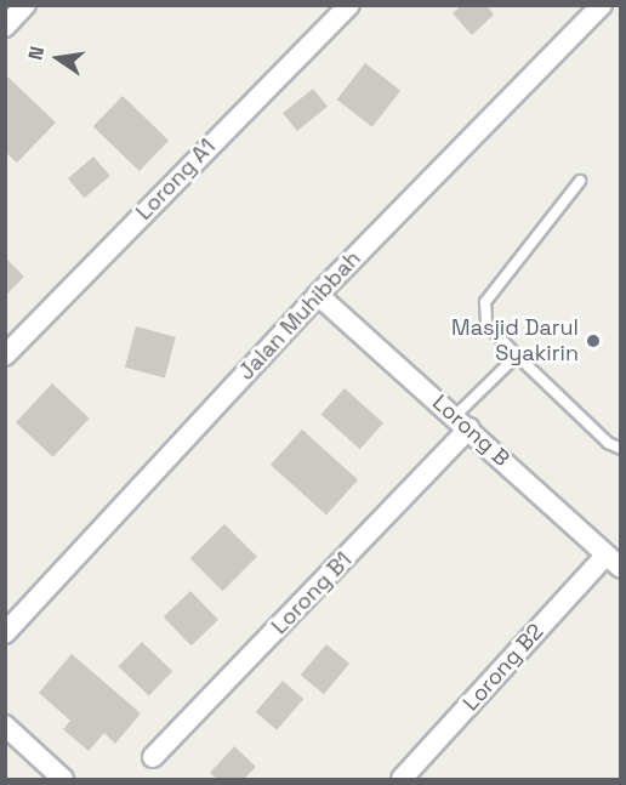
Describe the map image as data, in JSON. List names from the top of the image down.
{
  "streets": {
    "street": [
      "Lorong A1",
      "Jalan Muhibbah",
      "Lorong B",
      "Lorong B1",
      "Lorong B2"
    ]
  },
  "crossings": [
    ["Jalan Muhibbah", "Lorong B"],
    ["Lorong B", "Lorong B1"],
    ["Lorong B", "Lorong B2"]
  ],
  "places": ["Masjid Darul Syakirin"],
  "north": "left"
}
